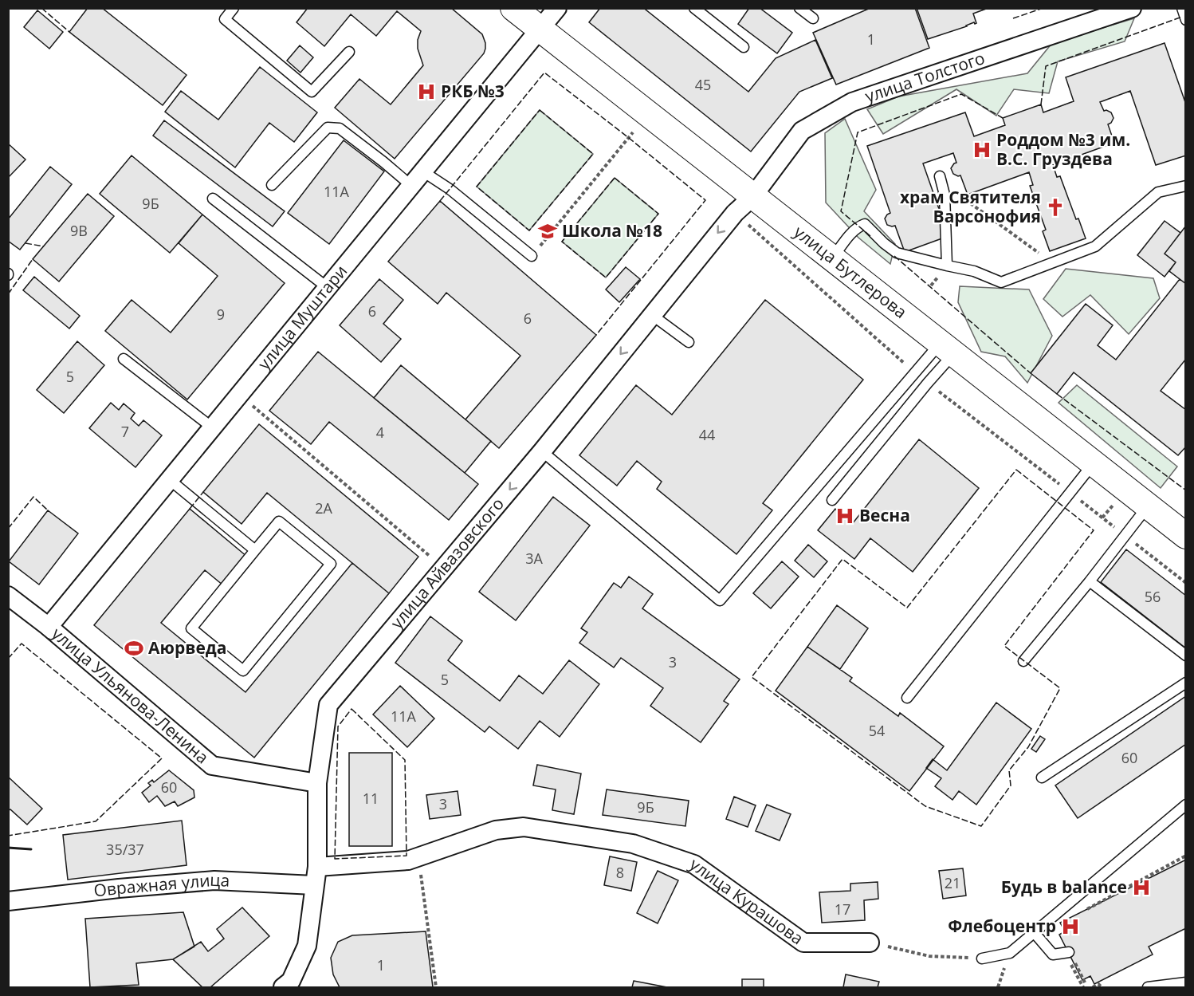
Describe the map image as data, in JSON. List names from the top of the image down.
{
  "streets": {
    "main road": ["улица Бутлерова"],
    "street": [
      "улица Толстого",
      "улица Муштари",
      "улица Айвазовского",
      "улица Ульянова-Ленина",
      "Овражная улица",
      "улица Курашова"
    ]
  },
  "crossings": [
    ["улица Толстого", "улица Бутлерова"],
    ["улица Толстого", "улица Айвазовского"],
    ["улица Бутлерова", "улица Муштари"],
    ["улица Бутлерова", "улица Айвазовского"],
    ["улица Муштари", "улица Ульянова-Ленина"],
    ["улица Айвазовского", "улица Ульянова-Ленина"],
    ["улица Айвазовского", "Овражная улица"],
    ["улица Айвазовского", "улица Курашова"]
  ],
  "one_way": ["улица Айвазовского"],
  "places": {
    "hospital": [
      "РКБ №3",
      "Роддом №3 им. В.С. Груздева",
      "Весна",
      "Будь в balance",
      "Флебоцентр"
    ],
    "church": ["храм Святителя Варсонофия"],
    "school or university": ["Школа №18"],
    "sports": ["Аюрведа"]
  },
  "house_numbers": [
    "1",
    "45",
    "11А",
    "9Б",
    "9В",
    "6",
    "9",
    "6",
    "5",
    "7",
    "4",
    "44",
    "2А",
    "3А",
    "56",
    "3",
    "5",
    "11А",
    "54",
    "60",
    "60",
    "11",
    "3",
    "9Б",
    "35/37",
    "8",
    "21",
    "17",
    "1"
  ]
}
